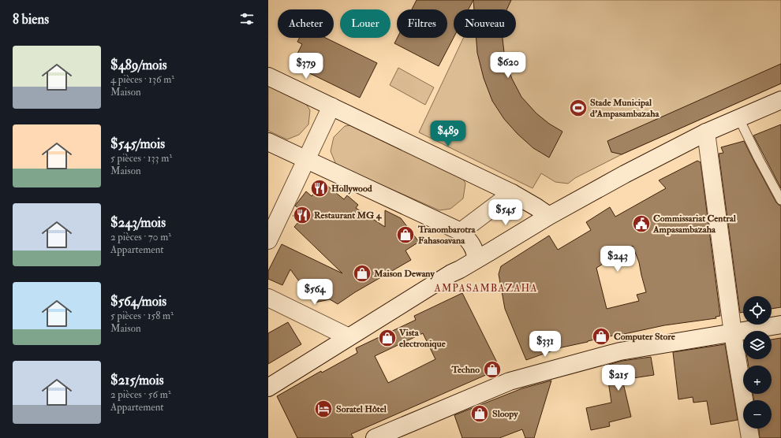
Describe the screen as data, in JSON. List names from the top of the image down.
{
  "districts": ["AMPASAMBAZAHA"],
  "places": {
    "sports": ["Stade Municipal d'Ampasambazaha"],
    "restaurant": ["Hollywood", "Restaurant MG 4"],
    "public building": ["Commissariat Central Ampasambazaha"],
    "shop": [
      "Tranombarotra Fahasoavana",
      "Maison Dewany",
      "Computer Store",
      "Vista electronique",
      "Techno",
      "Sloopy"
    ],
    "hotel": ["Soratel Hôtel"]
  },
  "page": {
    "heading": "8 biens",
    "chip": [
      "Acheter",
      "Louer",
      "Filtres",
      "Nouveau"
    ],
    "list": [
      {
        "name": "$489/mois",
        "note": "4 pièces · 136 m² · Maison"
      },
      {
        "name": "$545/mois",
        "note": "5 pièces · 133 m² · Maison"
      },
      {
        "name": "$243/mois",
        "note": "2 pièces · 70 m² · Appartement"
      },
      {
        "name": "$564/mois",
        "note": "5 pièces · 158 m² · Maison"
      },
      {
        "name": "$215/mois",
        "note": "2 pièces · 56 m² · Appartement"
      }
    ],
    "price": [
      "$620",
      "$379",
      "$489",
      "$545",
      "$243",
      "$564",
      "$331",
      "$215"
    ],
    "map_buttons": ["+", "−"]
  }
}
